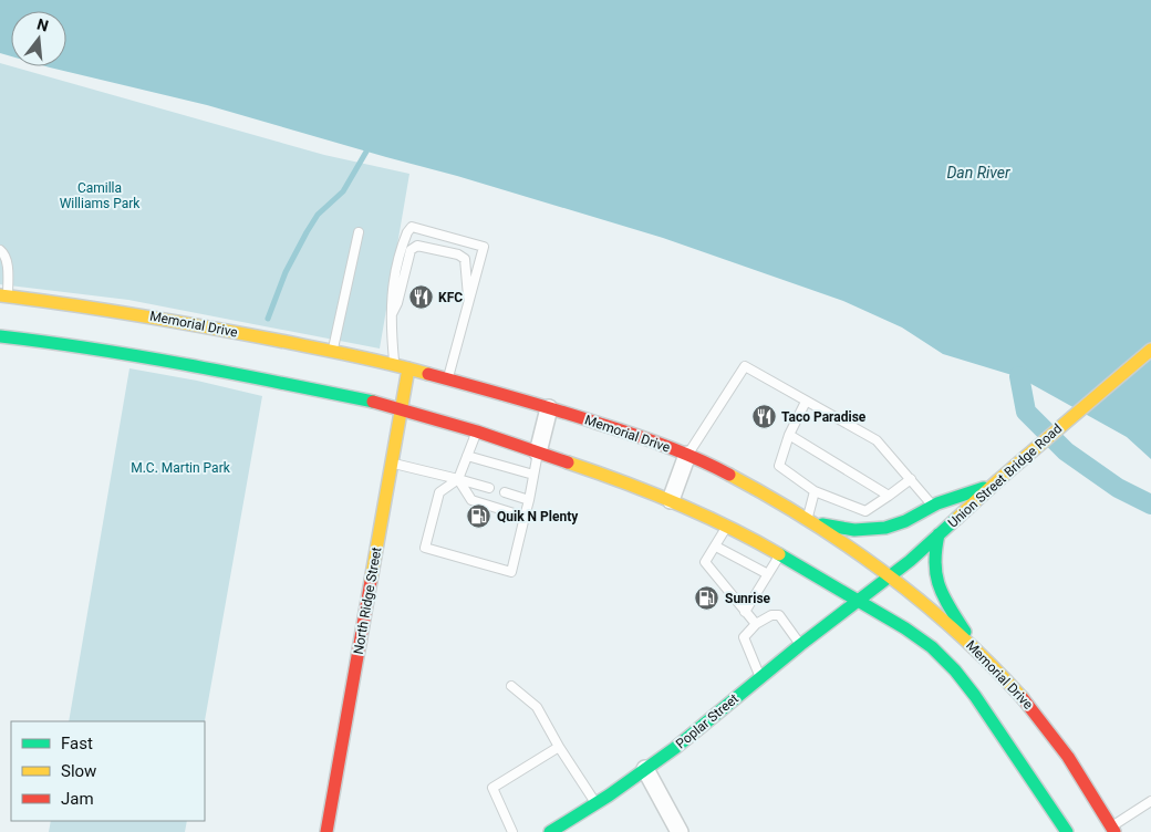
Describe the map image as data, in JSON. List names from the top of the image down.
{
  "streets": {
    "main road": [
      "Memorial Drive",
      "Union Street Bridge Road",
      "North Ridge Street",
      "Poplar Street"
    ]
  },
  "crossings": [
    ["Memorial Drive", "Union Street Bridge Road"],
    ["Memorial Drive", "North Ridge Street"],
    ["Union Street Bridge Road", "Poplar Street"]
  ],
  "water": ["Dan River"],
  "parks": ["Camilla Williams Park", "M.C. Martin Park"],
  "places": {
    "restaurant": ["KFC", "Taco Paradise"],
    "fuel station": ["Quik N Plenty", "Sunrise"]
  },
  "legend": ["Fast", "Slow", "Jam"],
  "north": "top"
}
